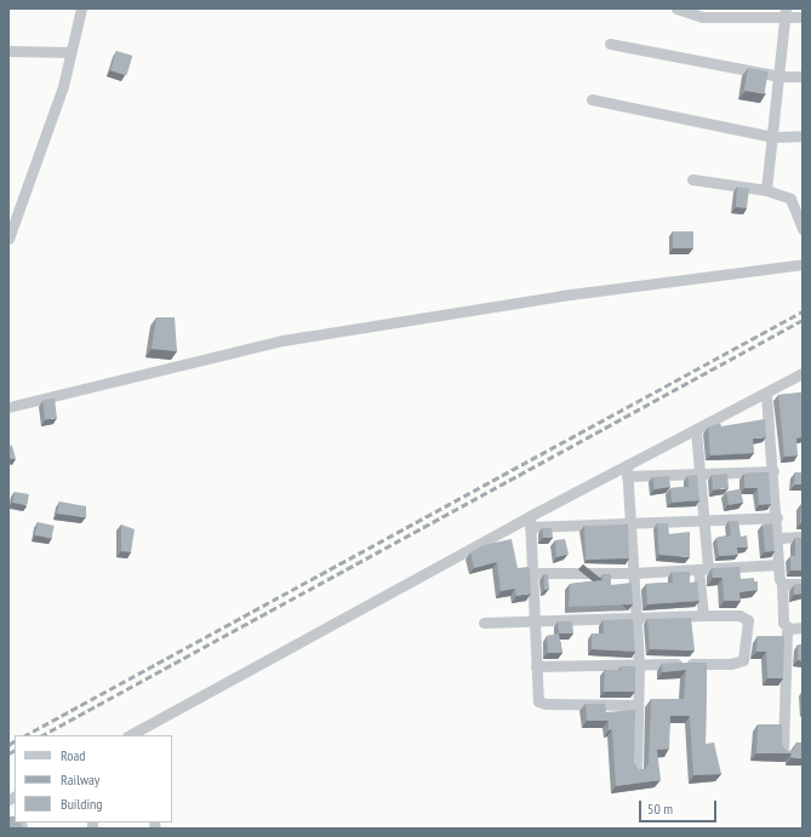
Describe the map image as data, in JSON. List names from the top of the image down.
{
  "legend": ["Road", "Railway", "Building"],
  "scale_bar": "50 m"
}
